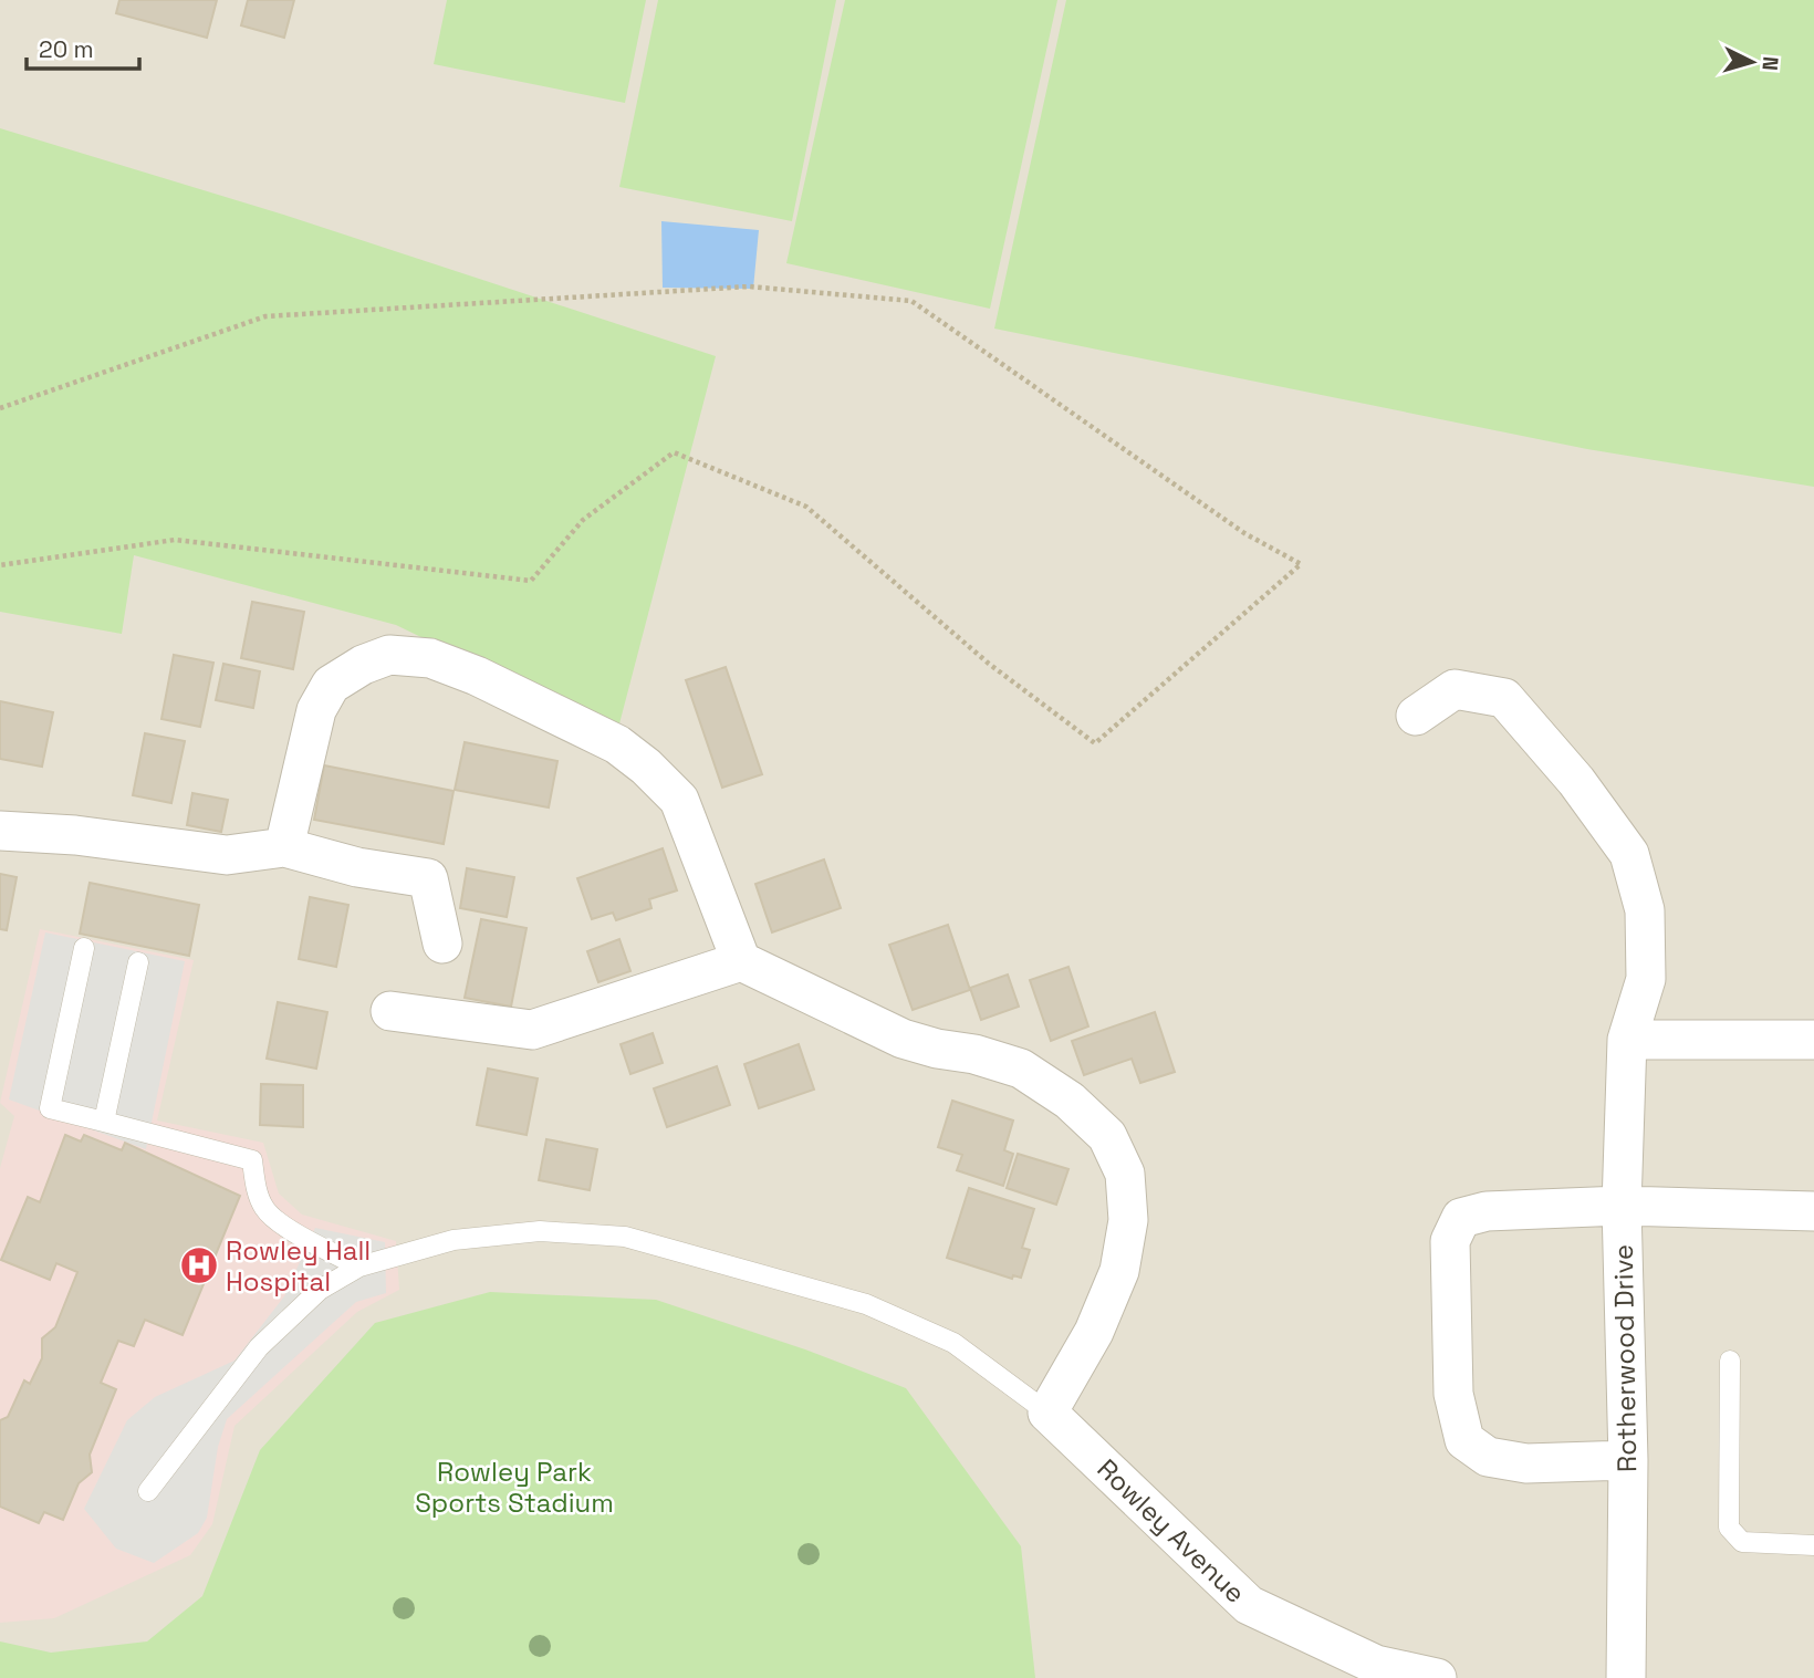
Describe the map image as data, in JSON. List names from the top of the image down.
{
  "streets": {
    "street": ["Rotherwood Drive", "Rowley Avenue"]
  },
  "parks": ["Rowley Park Sports Stadium"],
  "places": {
    "hospital": ["Rowley Hall Hospital"]
  },
  "scale_bar": "20 m",
  "north": "right"
}
